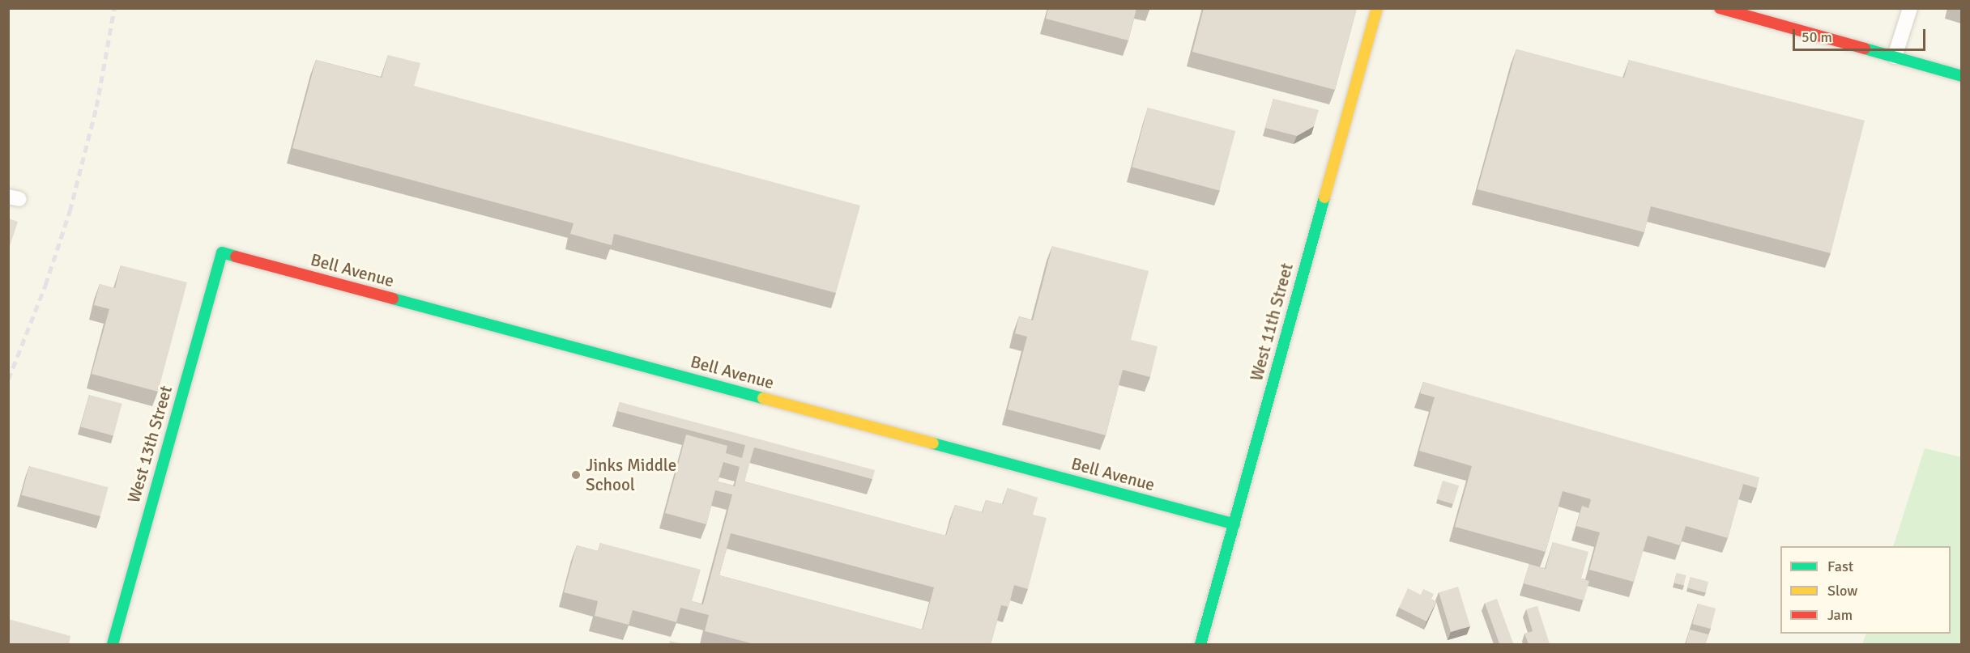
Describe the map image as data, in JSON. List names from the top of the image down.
{
  "streets": {
    "street": ["Bell Avenue", "West 11th Street", "West 13th Street"]
  },
  "crossings": [
    ["Bell Avenue", "West 11th Street"],
    ["Bell Avenue", "West 13th Street"]
  ],
  "places": ["Jinks Middle School"],
  "legend": ["Fast", "Slow", "Jam"],
  "scale_bar": "50 m"
}
